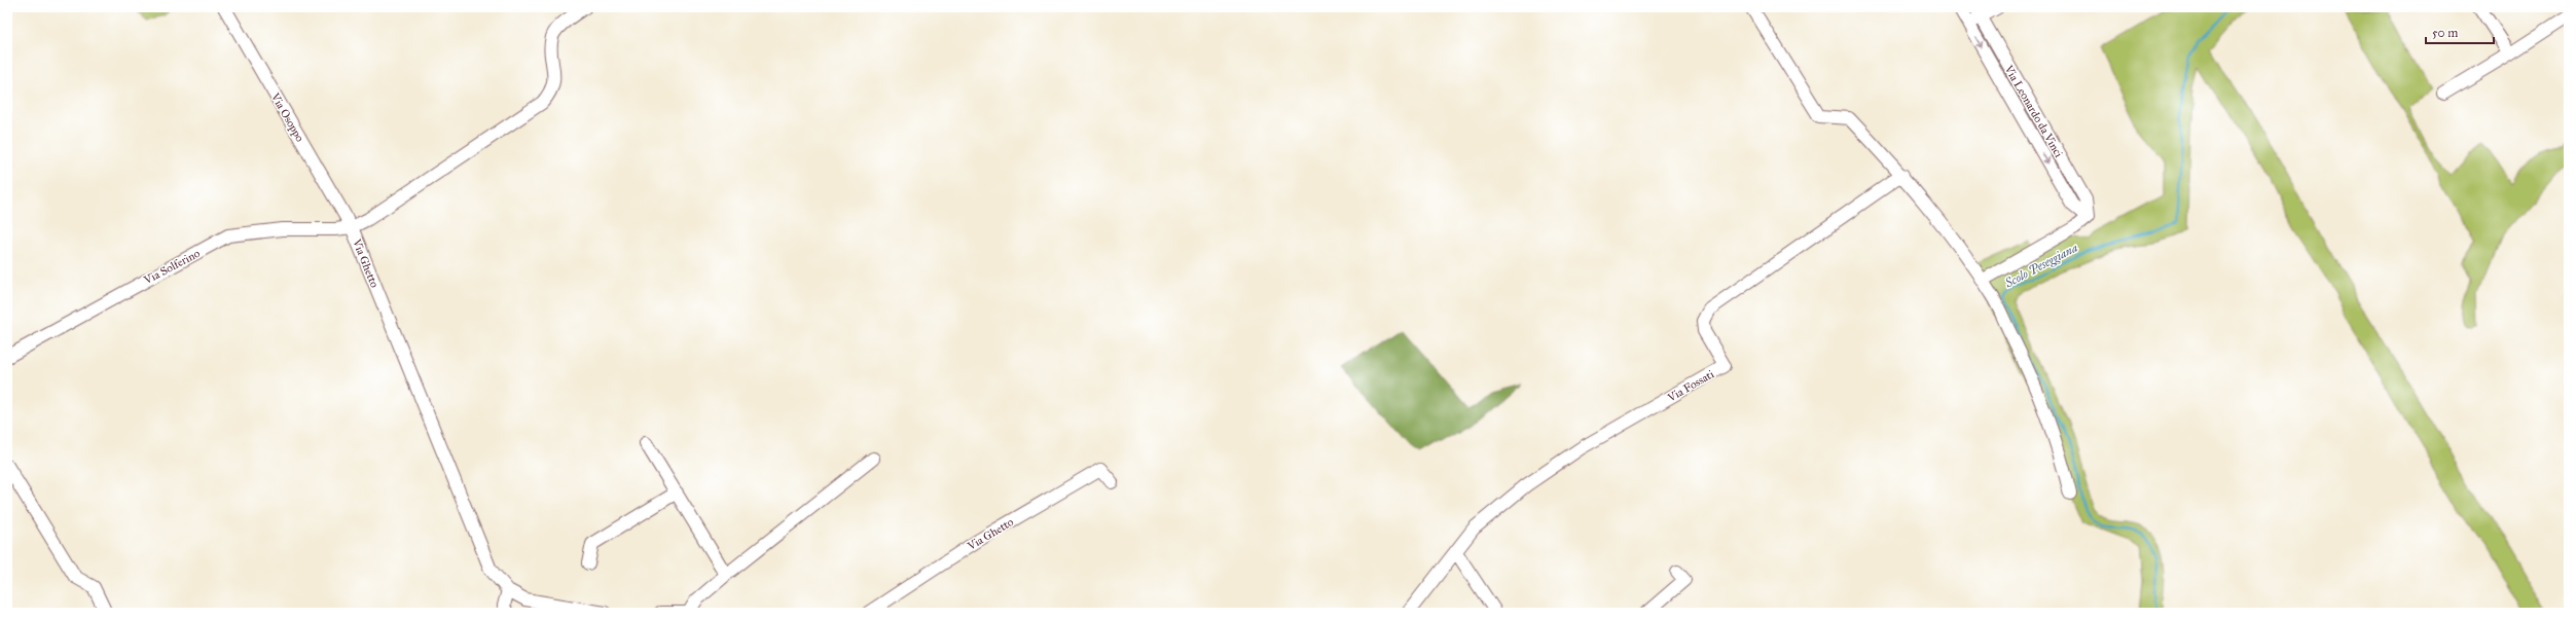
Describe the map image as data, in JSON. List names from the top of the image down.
{
  "streets": {
    "street": [
      "Via Leonardo da Vinci",
      "Via Osoppo",
      "Via Ghetto",
      "Via Solferino",
      "Via Fossati"
    ]
  },
  "crossings": [
    ["Via Osoppo", "Via Ghetto"],
    ["Via Osoppo", "Via Solferino"],
    ["Via Ghetto", "Via Solferino"]
  ],
  "water": ["Scolo Peseggiana"],
  "scale_bar": "50 m"
}
